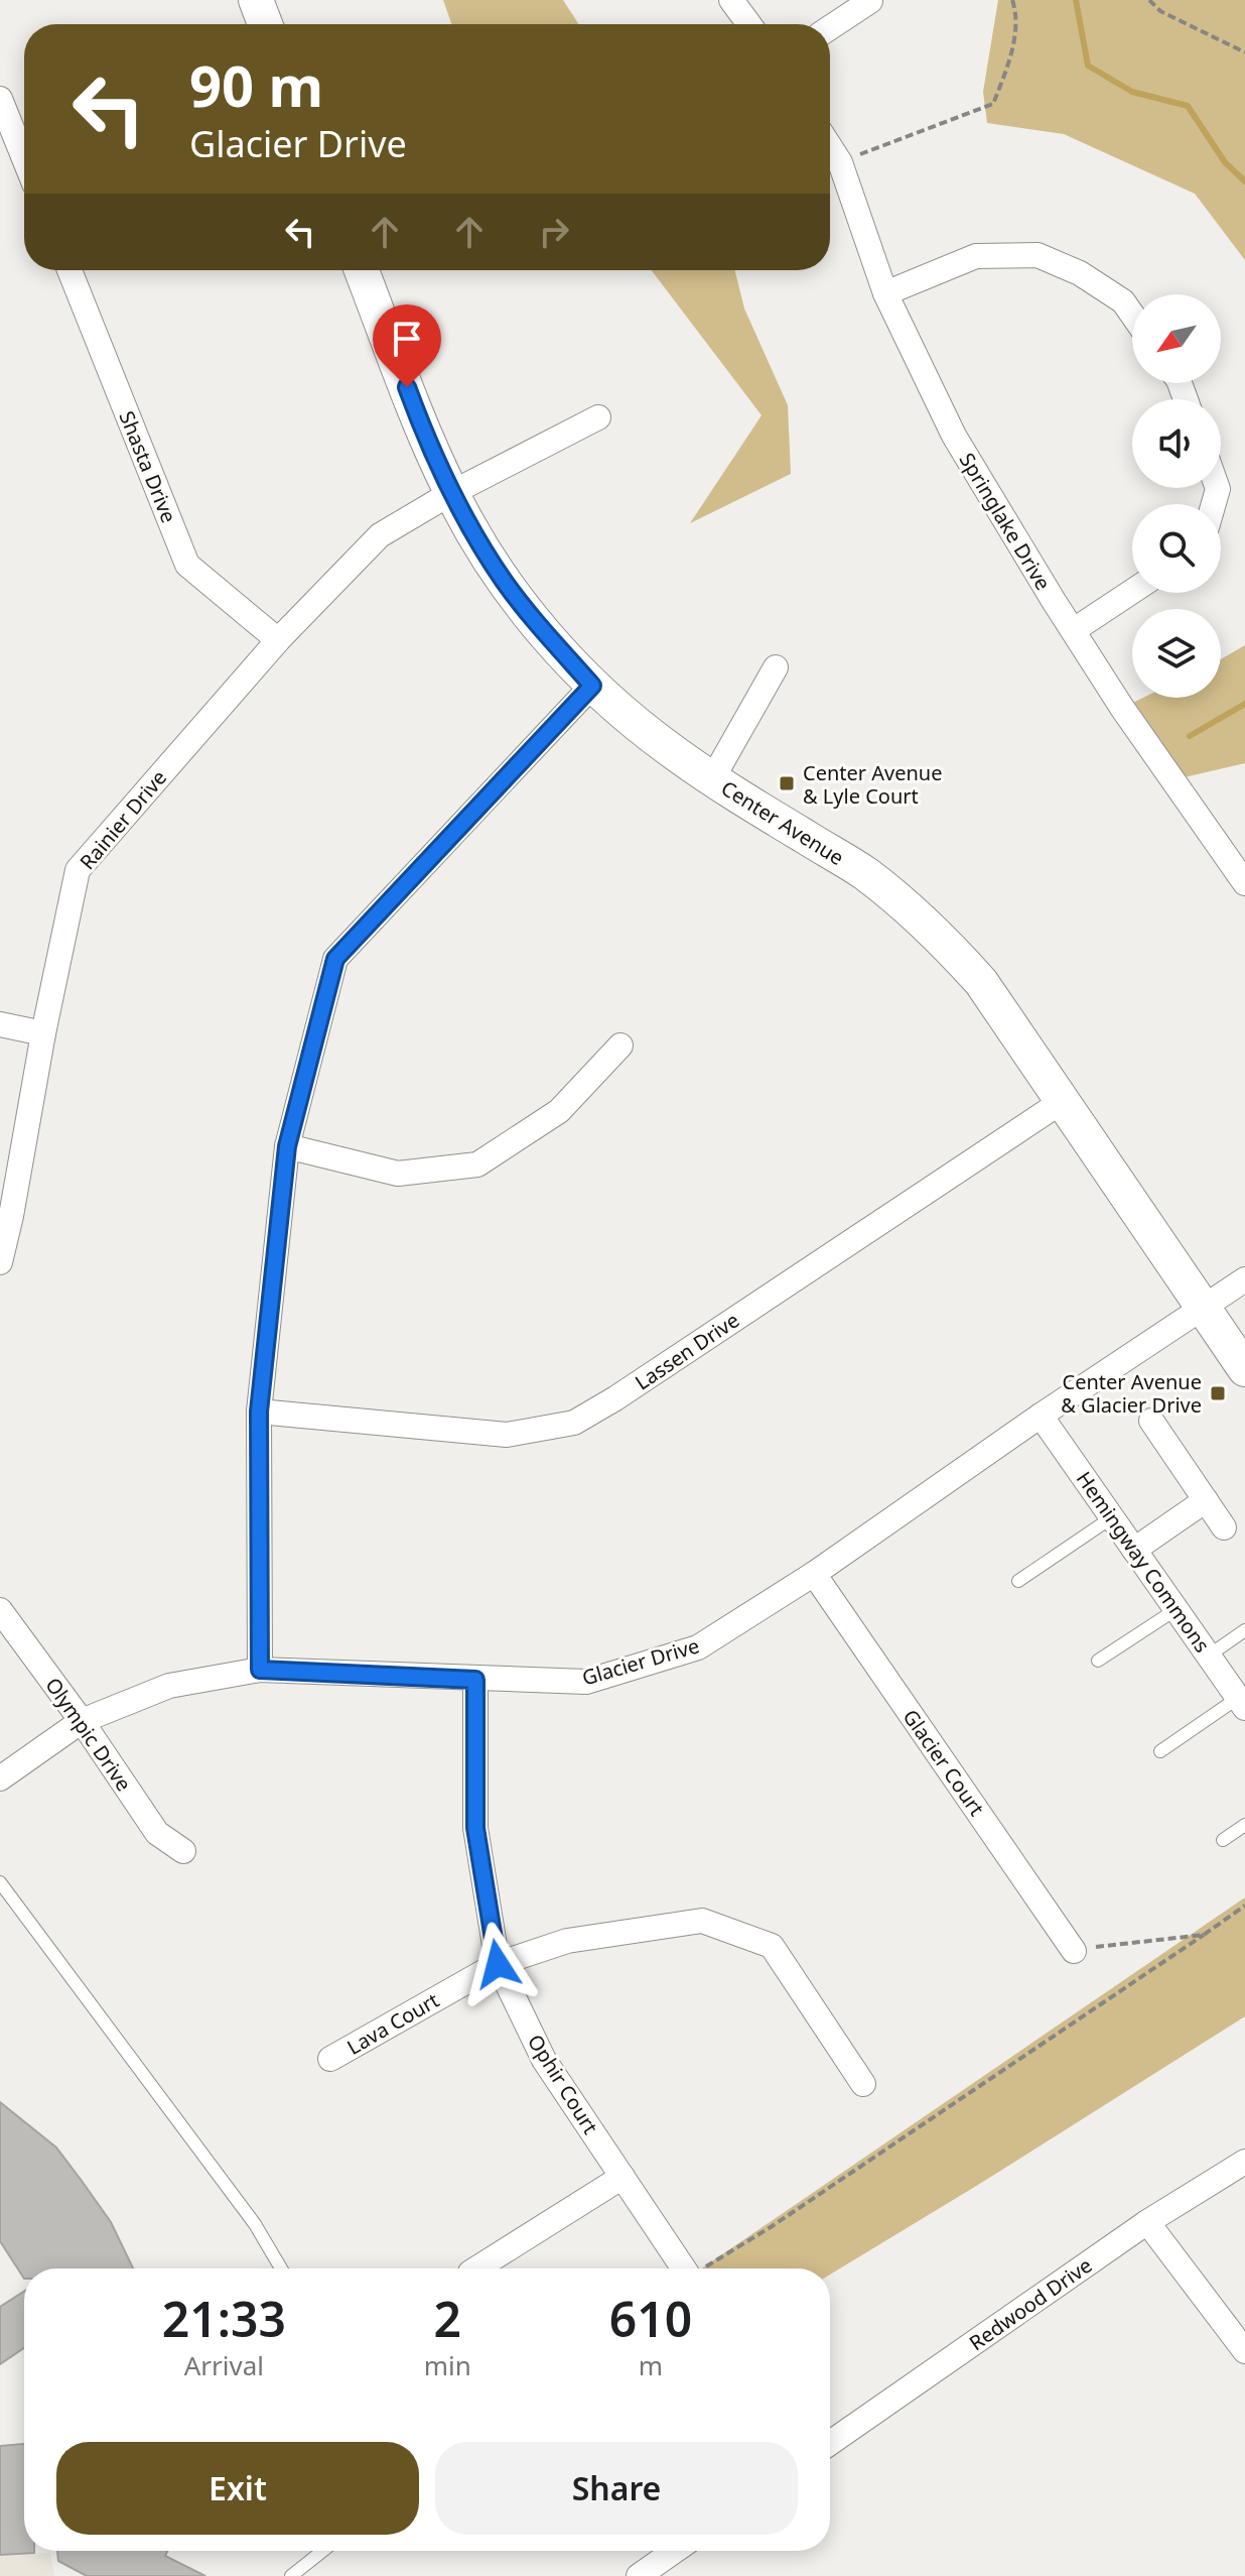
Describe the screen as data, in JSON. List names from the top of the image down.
{
  "streets": {
    "street": [
      "Shasta Drive",
      "Springlake Drive",
      "Rainier Drive",
      "Center Avenue",
      "Lassen Drive",
      "Hemingway Commons",
      "Glacier Drive",
      "Olympic Drive",
      "Glacier Court",
      "Lava Court",
      "Ophir Court",
      "Redwood Drive"
    ]
  },
  "crossings": [
    ["Shasta Drive", "Rainier Drive"],
    ["Rainier Drive", "Center Avenue"],
    ["Center Avenue", "Lassen Drive"],
    ["Center Avenue", "Glacier Drive"],
    ["Hemingway Commons", "Glacier Drive"],
    ["Glacier Drive", "Olympic Drive"],
    ["Glacier Drive", "Glacier Court"],
    ["Glacier Drive", "Ophir Court"],
    ["Lava Court", "Ophir Court"]
  ],
  "places": {
    "transit": ["Center Avenue & Lyle Court", "Center Avenue & Glacier Drive"]
  },
  "north": "bottom left",
  "page": {
    "turn": ["90 m", "Glacier Drive"],
    "eta": [
      "21:33",
      "Arrival",
      "2",
      "min",
      "610",
      "m"
    ],
    "buttons": ["Exit", "Share"]
  }
}
